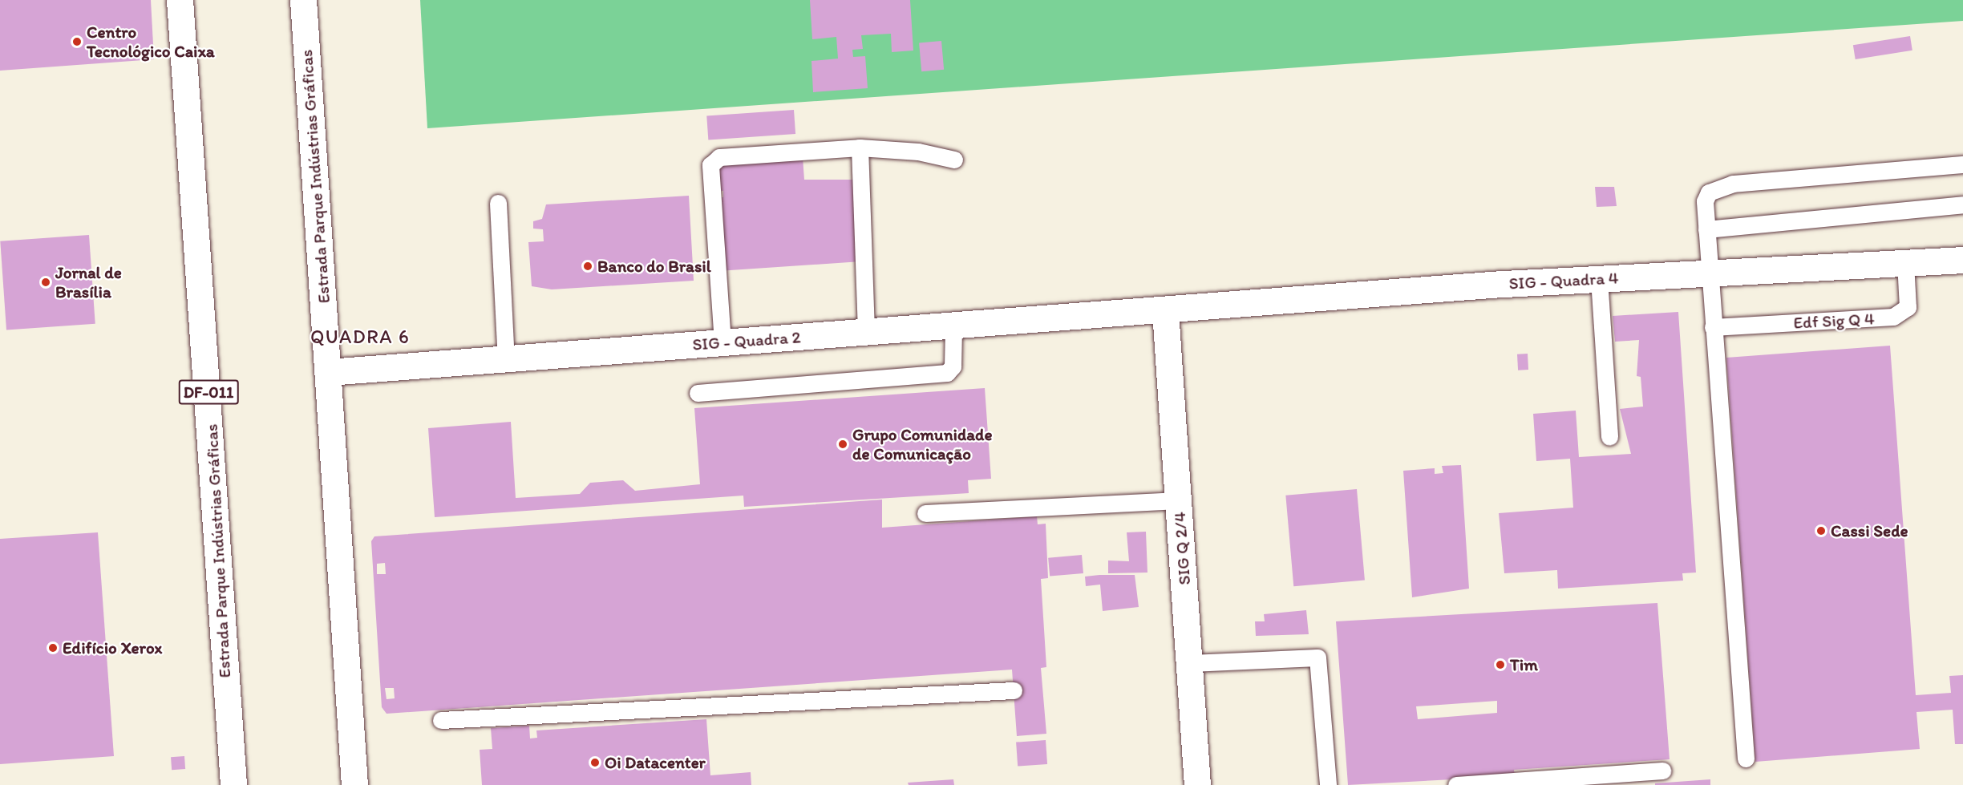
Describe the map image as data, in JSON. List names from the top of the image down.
{
  "streets": {
    "street": [
      "Estrada Parque Indústrias Gráficas",
      "SIG - Quadra 4",
      "SIG - Quadra 2",
      "DF-011",
      "SIG Q 2/4"
    ],
    "lane": ["Edf Sig Q 4"]
  },
  "crossings": [
    ["Estrada Parque Indústrias Gráficas", "SIG - Quadra 2"],
    ["SIG - Quadra 4", "Edf Sig Q 4"],
    ["SIG - Quadra 4", "SIG - Quadra 2"],
    ["SIG - Quadra 4", "SIG Q 2/4"],
    ["SIG - Quadra 2", "SIG Q 2/4"]
  ],
  "districts": ["QUADRA 6"],
  "places": [
    "Centro Tecnológico Caixa",
    "Banco do Brasil",
    "Jornal de Brasília",
    "Grupo Comunidade de Comunicação",
    "Cassi Sede",
    "Edifício Xerox",
    "Tim",
    "Oi Datacenter"
  ]
}
